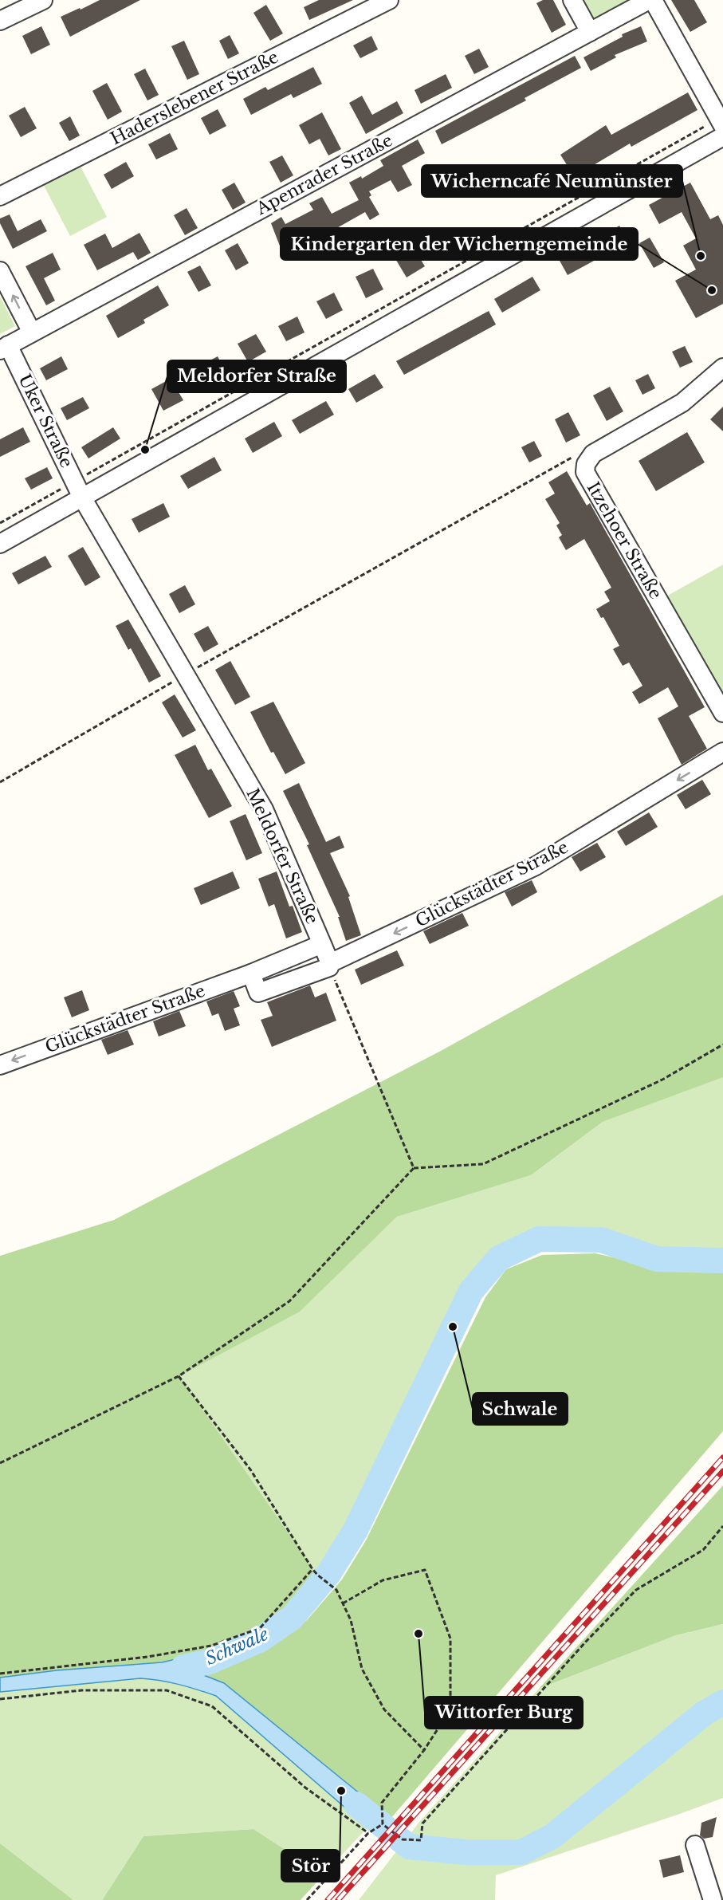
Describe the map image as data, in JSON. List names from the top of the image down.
{
  "streets": {
    "street": [
      "Haderslebener Straße",
      "Apenrader Straße",
      "Uker Straße",
      "Itzehoer Straße",
      "Meldorfer Straße",
      "Glückstädter Straße"
    ]
  },
  "crossings": [
    ["Apenrader Straße", "Uker Straße"],
    ["Uker Straße", "Meldorfer Straße"],
    ["Meldorfer Straße", "Glückstädter Straße"]
  ],
  "one_way": ["Glückstädter Straße"],
  "water": ["Schwale"],
  "places": [
    "Wicherncafé Neumünster",
    "Kindergarten der Wicherngemeinde",
    "Meldorfer Straße",
    "Schwale",
    "Wittorfer Burg",
    "Stör"
  ]
}
